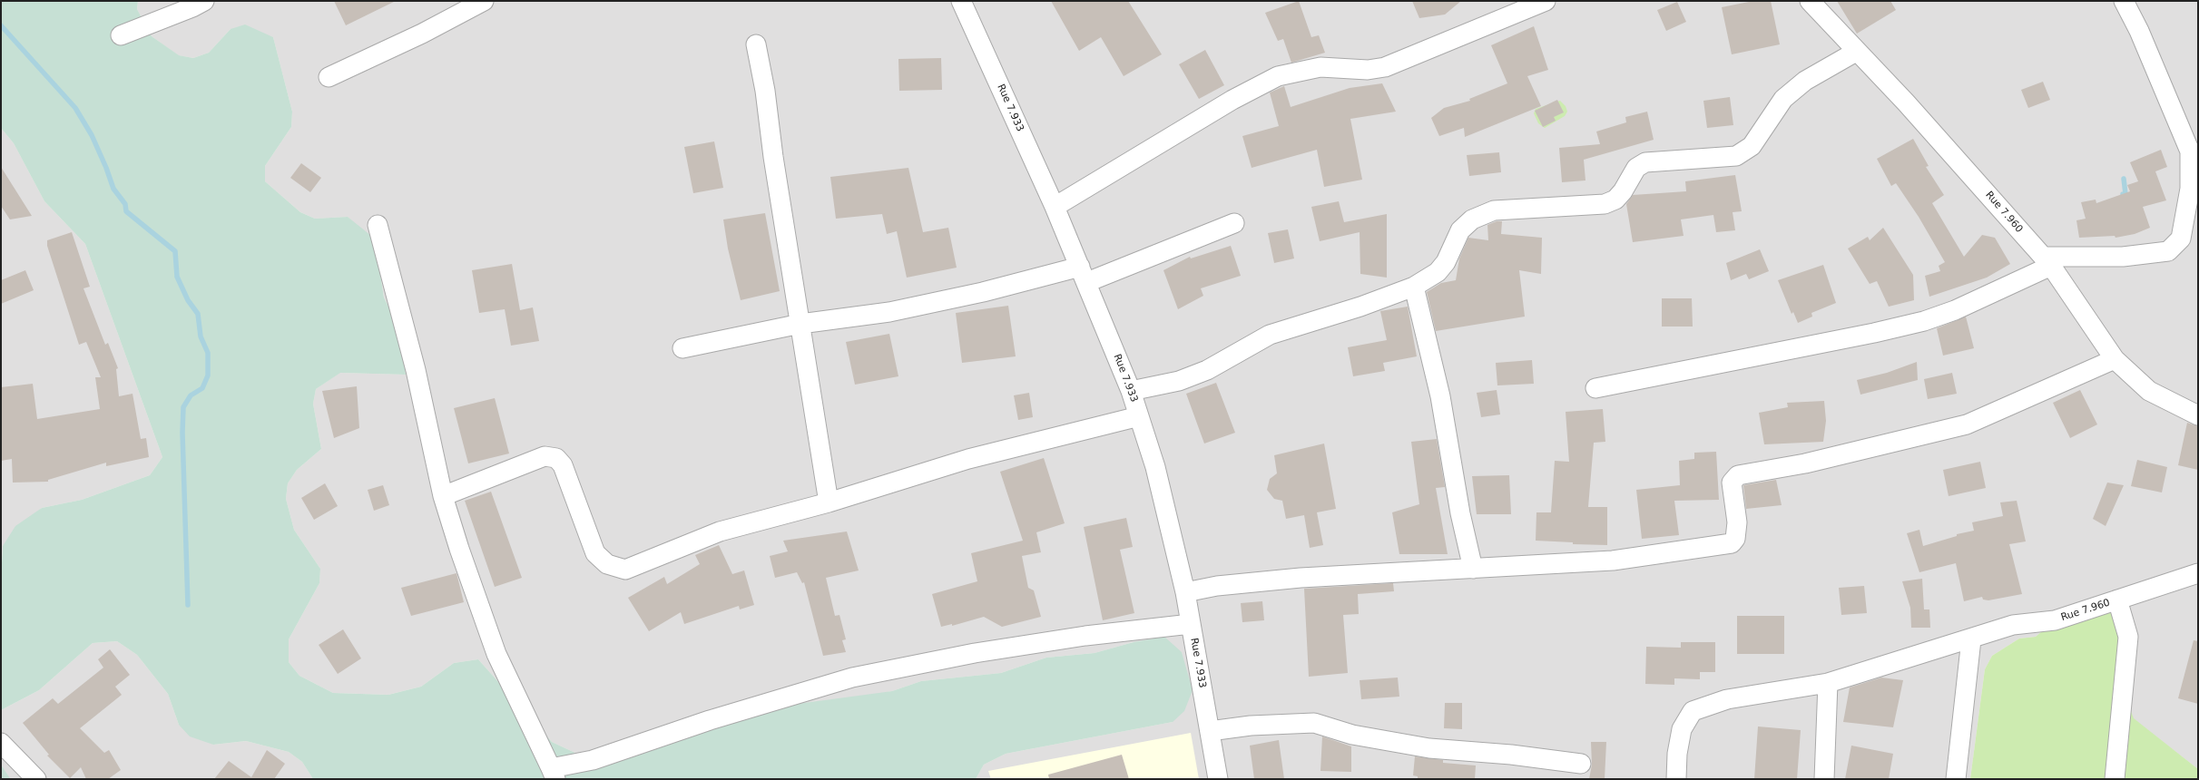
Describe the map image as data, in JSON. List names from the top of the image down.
{
  "streets": {
    "street": ["Rue 7.933", "Rue 7.960"]
  }
}
